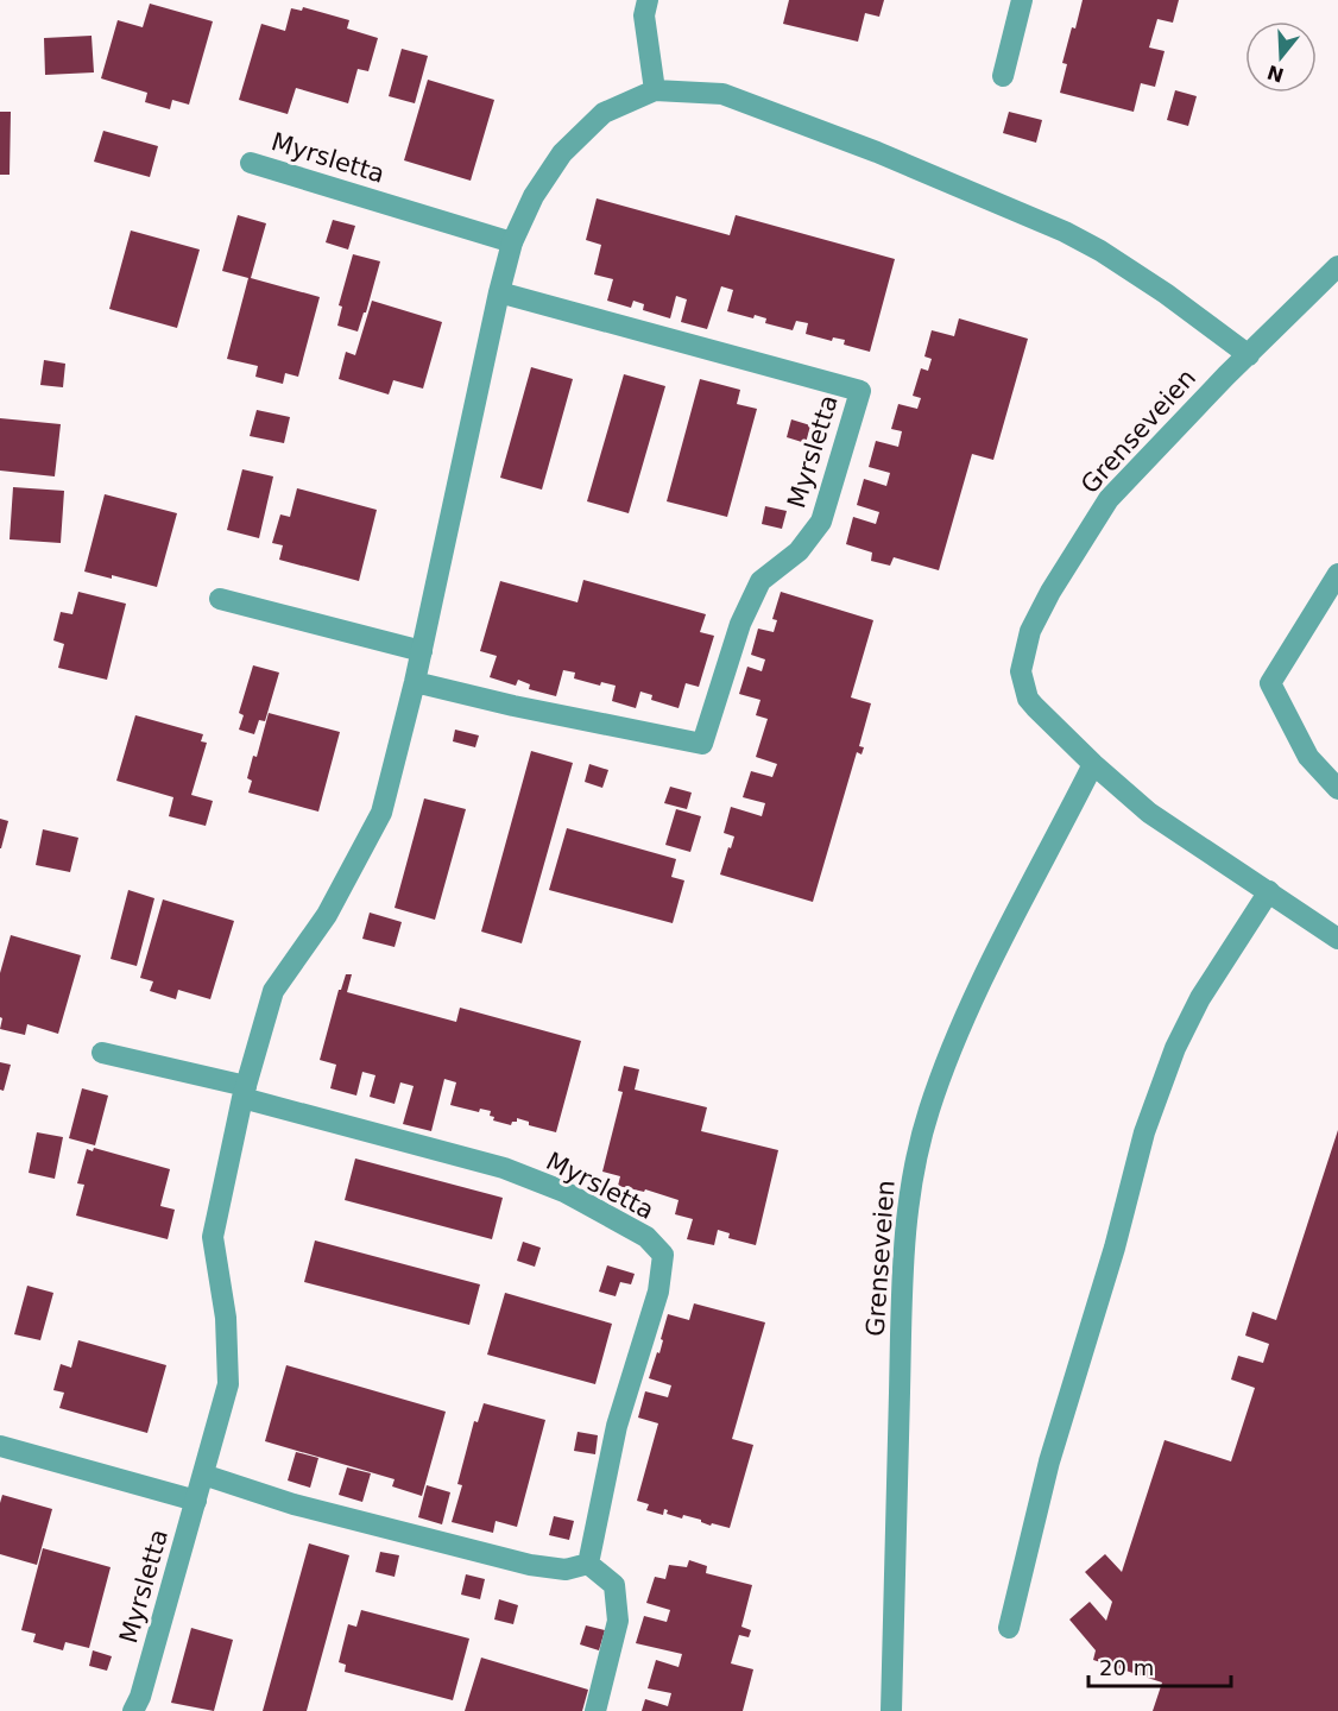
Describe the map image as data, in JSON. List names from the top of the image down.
{
  "streets": {
    "street": ["Myrsletta", "Grenseveien"]
  },
  "crossings": [
    ["Myrsletta", "Grenseveien"]
  ],
  "scale_bar": "20 m",
  "north": "bottom"
}
